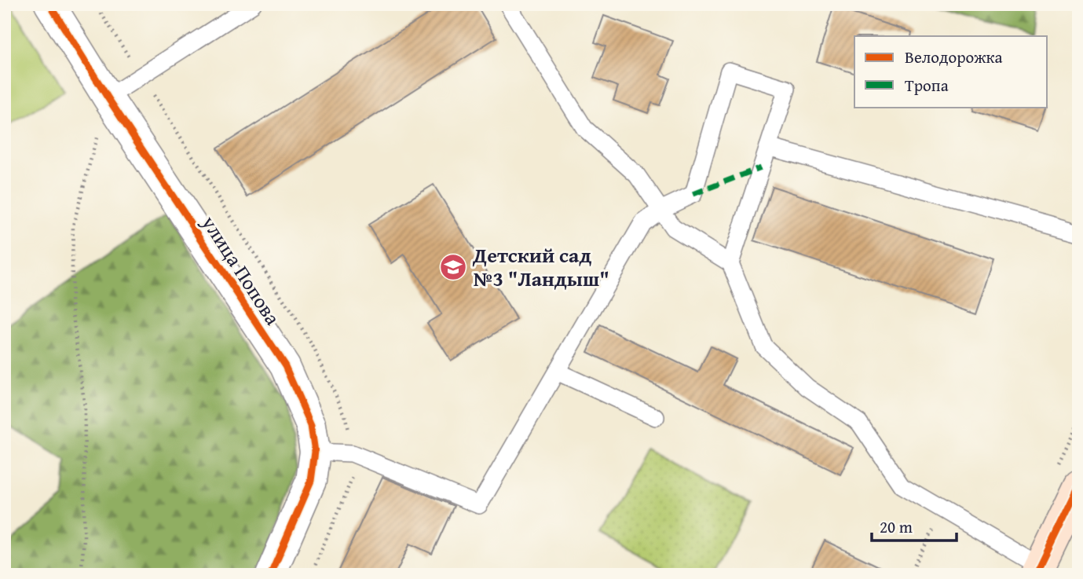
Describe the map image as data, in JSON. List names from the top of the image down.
{
  "streets": {
    "street": ["улица Попова"]
  },
  "places": {
    "school or university": ["Детский сад №3 \"Ландыш\""]
  },
  "legend": ["Велодорожка", "Тропа"],
  "scale_bar": "20 m"
}
